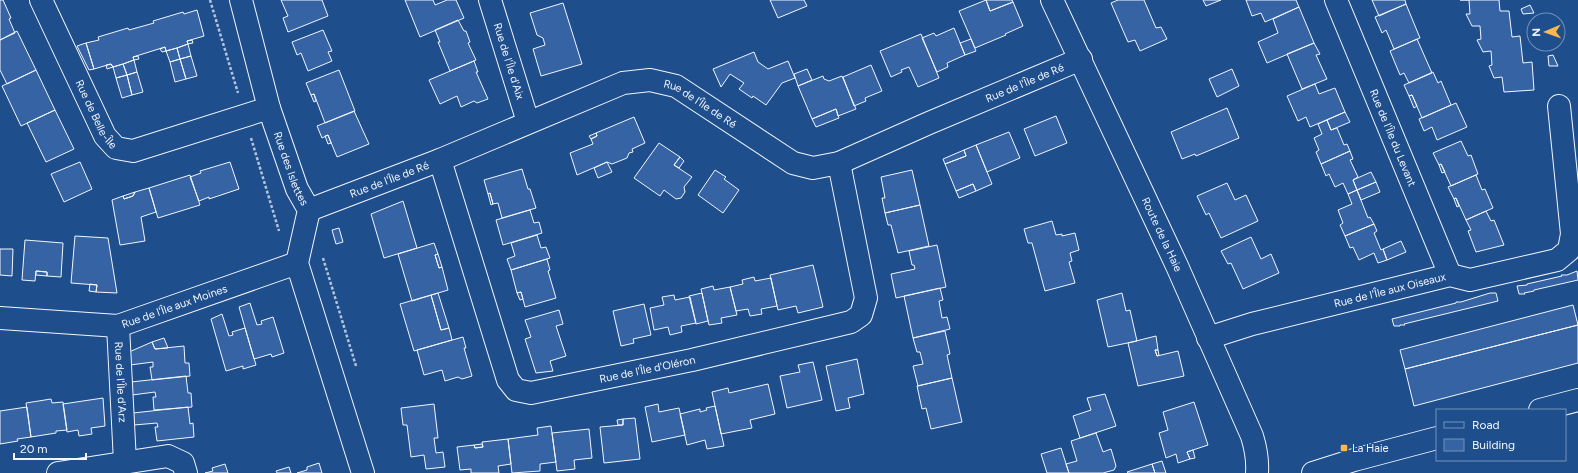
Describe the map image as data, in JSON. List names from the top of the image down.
{
  "streets": {
    "street": [
      "Rue de l'Île d'Aix",
      "Rue de l'Île de Ré",
      "Rue de Belle-Île",
      "Rue de l'Île du Levant",
      "Rue des Islettes",
      "Route de la Haie",
      "Rue de l'Île aux Oiseaux",
      "Rue de l'Île aux Moines",
      "Rue de l'Île d'Oléron",
      "Rue de l'Île d'Arz"
    ]
  },
  "crossings": [
    ["Rue de l'Île d'Aix", "Rue de l'Île de Ré"],
    ["Rue de l'Île de Ré", "Rue des Islettes"],
    ["Rue de l'Île de Ré", "Route de la Haie"],
    ["Rue de l'Île de Ré", "Rue de l'Île d'Oléron"],
    ["Rue de Belle-Île", "Rue des Islettes"],
    ["Rue de l'Île du Levant", "Rue de l'Île aux Oiseaux"],
    ["Rue des Islettes", "Rue de l'Île aux Moines"],
    ["Route de la Haie", "Rue de l'Île aux Oiseaux"],
    ["Rue de l'Île aux Moines", "Rue de l'Île d'Arz"]
  ],
  "places": {
    "transit": ["La Haie"]
  },
  "legend": ["Road", "Building"],
  "scale_bar": "20 m",
  "north": "left"
}
